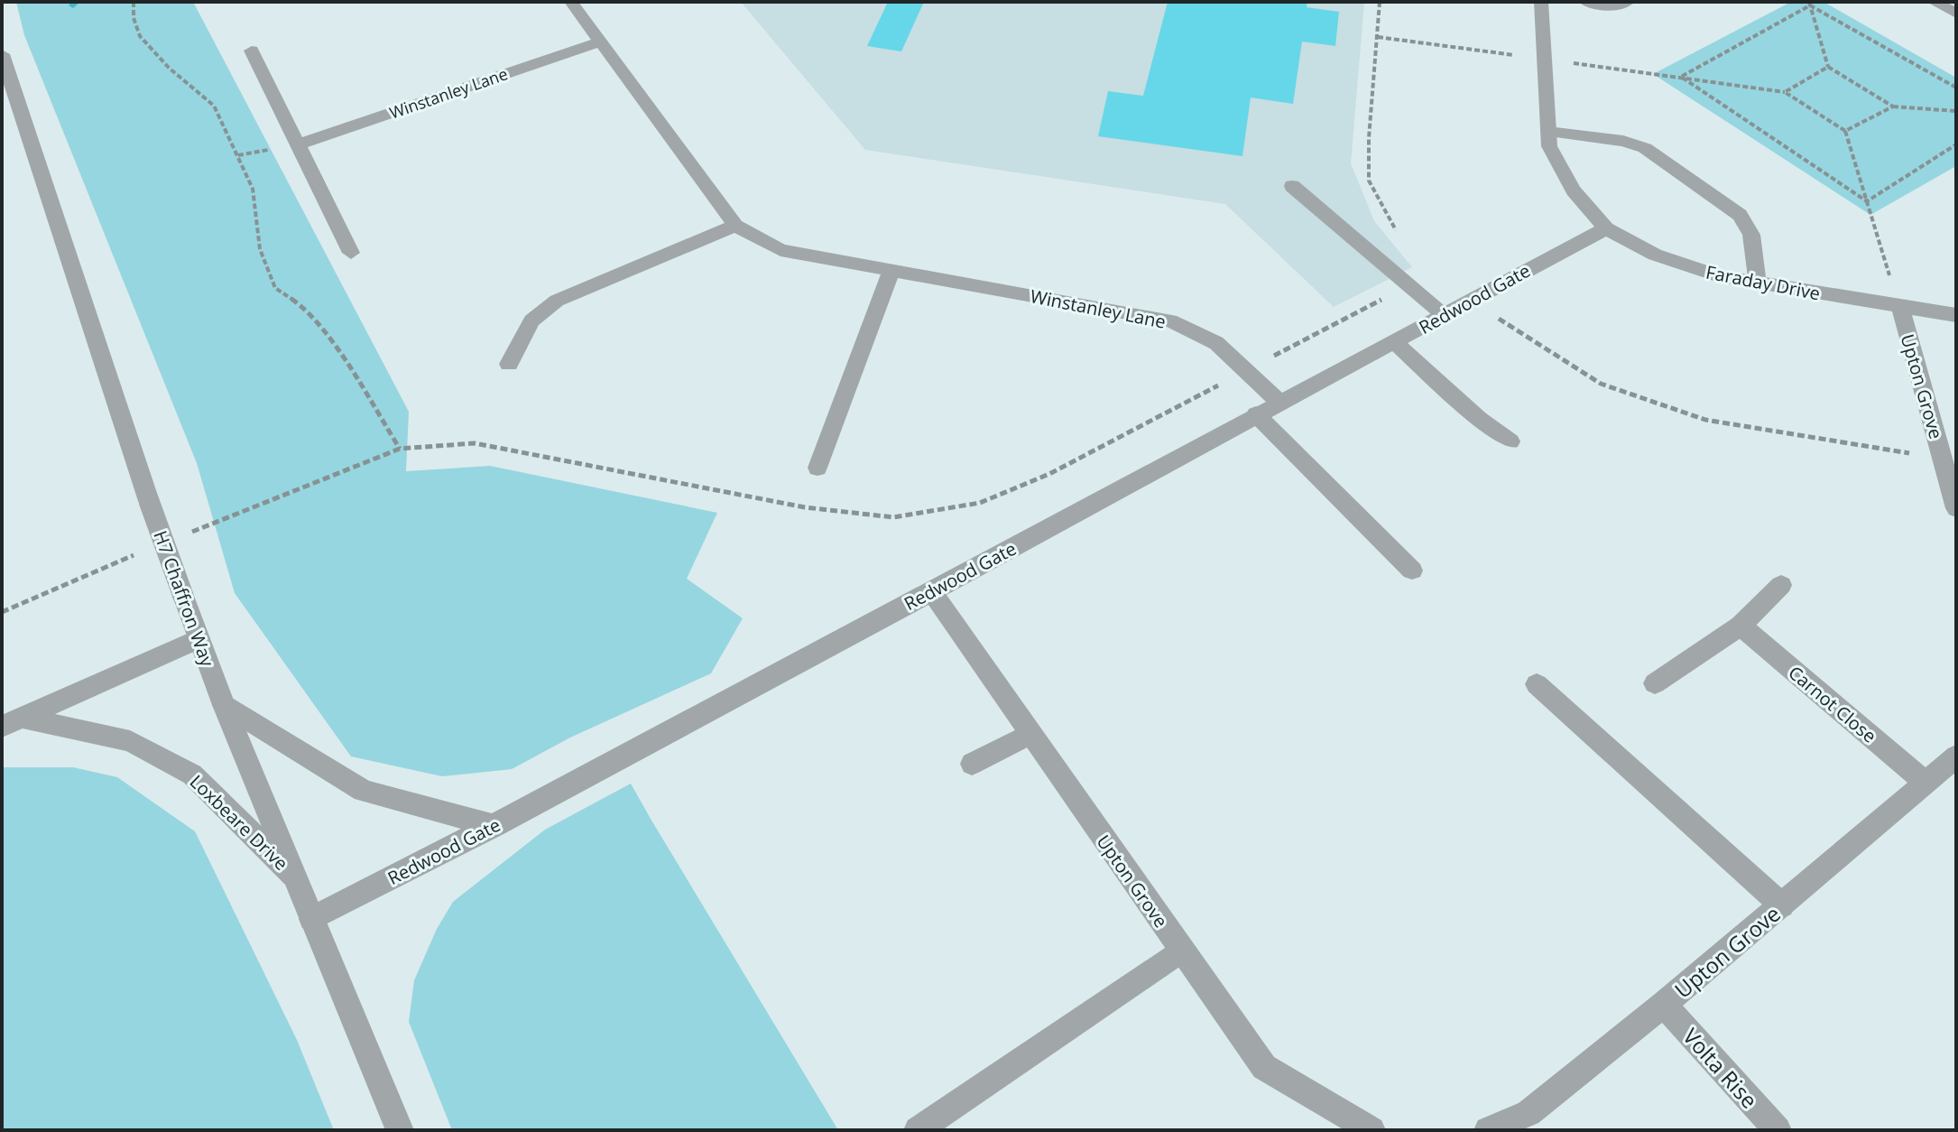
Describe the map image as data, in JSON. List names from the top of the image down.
{
  "streets": {
    "street": [
      "Winstanley Lane",
      "Faraday Drive",
      "Redwood Gate",
      "Upton Grove",
      "H7 Chaffron Way",
      "Carnot Close",
      "Loxbeare Drive",
      "Volta Rise"
    ]
  },
  "crossings": [
    ["Winstanley Lane", "Redwood Gate"],
    ["Faraday Drive", "Redwood Gate"],
    ["Faraday Drive", "Upton Grove"],
    ["Redwood Gate", "Upton Grove"],
    ["Redwood Gate", "H7 Chaffron Way"],
    ["Upton Grove", "Carnot Close"],
    ["Upton Grove", "Volta Rise"],
    ["H7 Chaffron Way", "Loxbeare Drive"]
  ]
}
